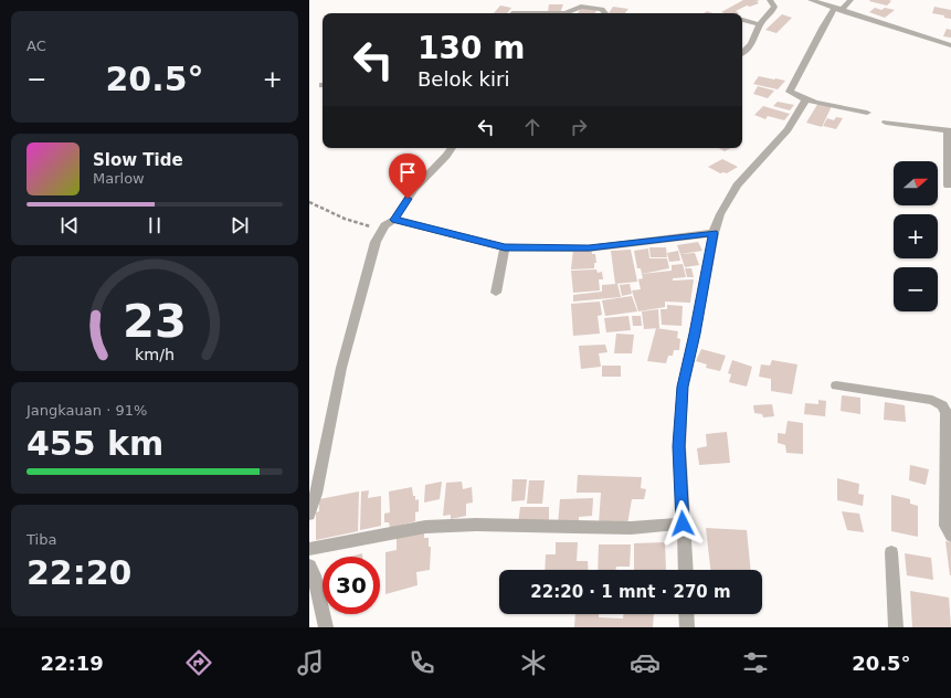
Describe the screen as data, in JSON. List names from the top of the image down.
{
  "north": "right",
  "page": {
    "tile": [
      "AC",
      ["Jangkauan · 91%", "455 km"],
      ["Tiba", "22:20"]
    ],
    "turn": ["130 m", "Belok kiri"],
    "heat": ["−", "20.5°", "+"],
    "song": ["Slow Tide", "Marlow"],
    "map_buttons": ["+", "−"],
    "limit": "30",
    "trip": "22:20 · 1 mnt · 270 m",
    "tabs": ["22:19", "20.5°"],
    "gauge": ["23", "km/h"]
  }
}
